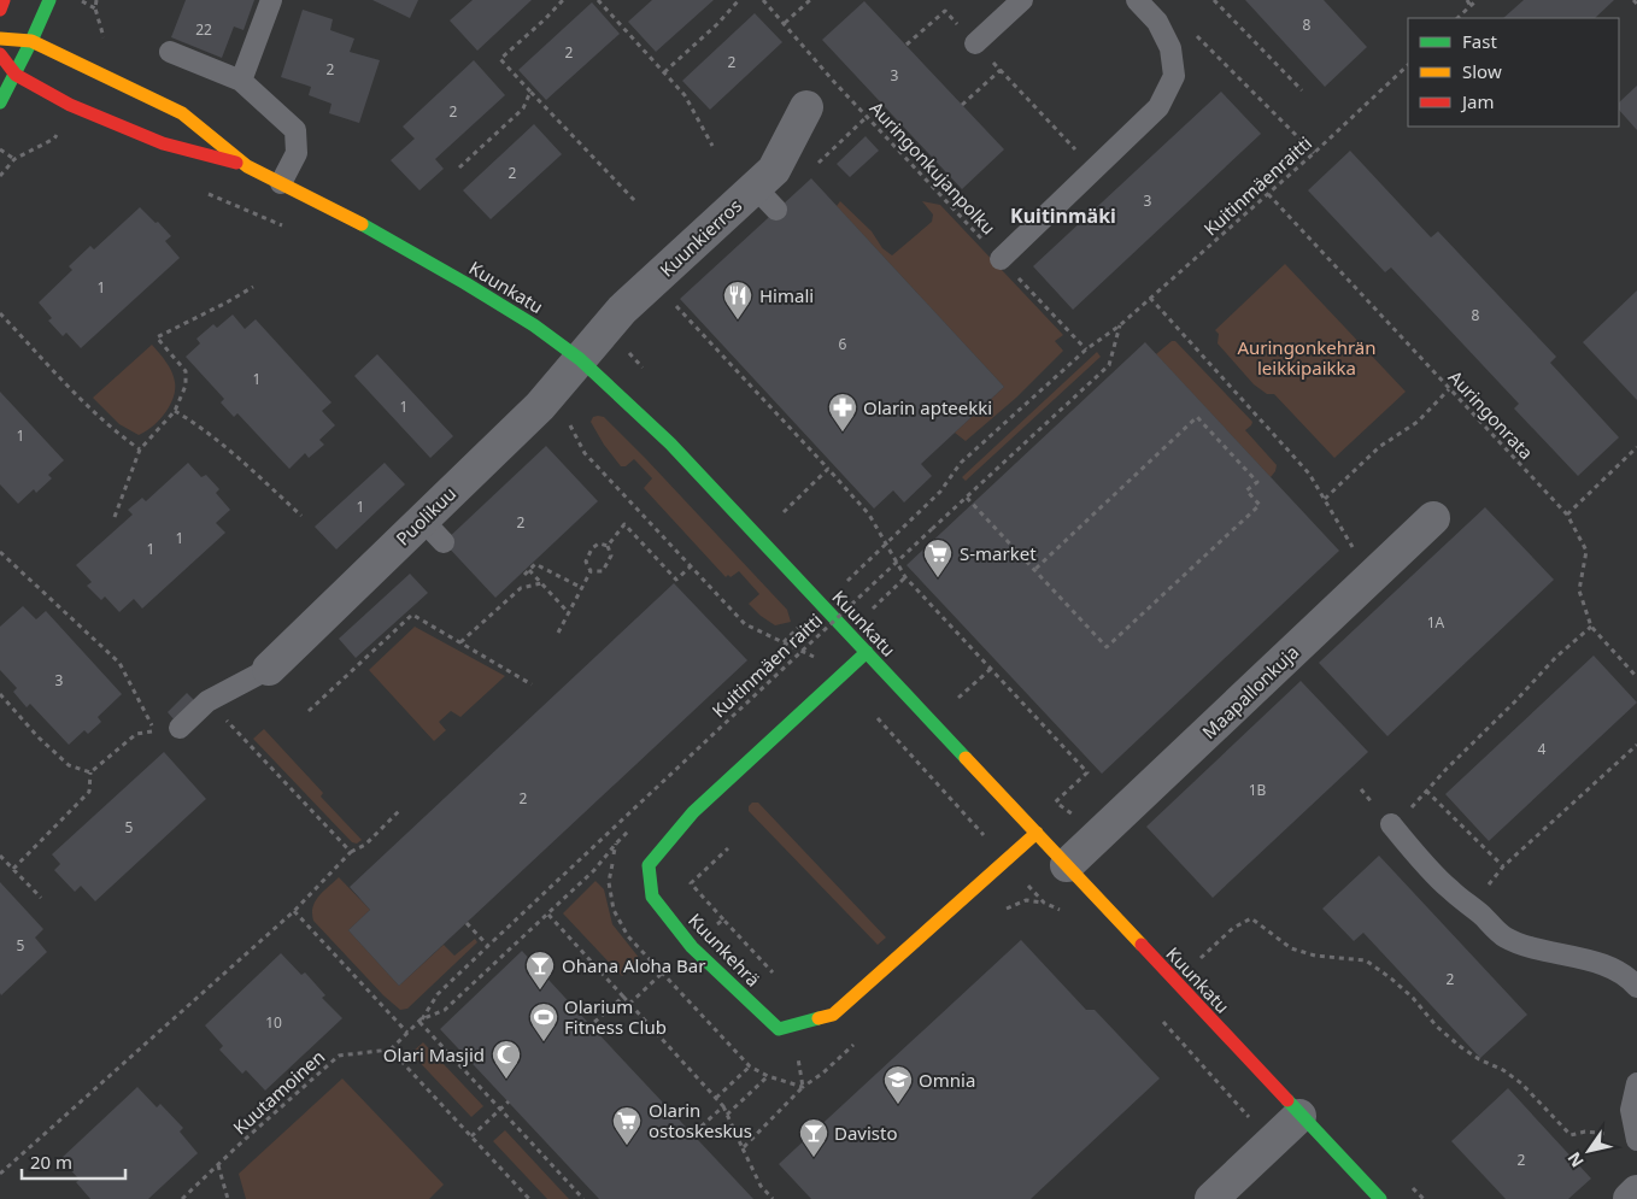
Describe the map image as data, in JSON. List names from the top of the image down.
{
  "streets": {
    "main road": ["Kuunkatu", "Kuunkehrä"],
    "street": ["Kuunkierros", "Puolikuu", "Maapallonkuja"],
    "path": [
      "Auringonkujanpolku",
      "Kuitinmäenraitti",
      "Auringonrata",
      "Kuitinmäen raitti",
      "Kuutamoinen"
    ]
  },
  "crossings": [
    ["Auringonkujanpolku", "Kuitinmäenraitti"],
    ["Kuitinmäenraitti", "Auringonrata"],
    ["Kuitinmäenraitti", "Kuitinmäen raitti"],
    ["Kuunkierros", "Kuunkatu"],
    ["Kuunkierros", "Puolikuu"],
    ["Kuunkatu", "Puolikuu"],
    ["Kuunkatu", "Maapallonkuja"],
    ["Kuunkatu", "Kuunkehrä"]
  ],
  "districts": ["Kuitinmäki"],
  "parks": ["Auringonkehrän leikkipaikka"],
  "places": {
    "restaurant": ["Himali"],
    "pharmacy": ["Olarin apteekki"],
    "supermarket": ["S-market", "Olarin ostoskeskus"],
    "bar": ["Ohana Aloha Bar", "Davisto"],
    "sports": ["Olarium Fitness Club"],
    "mosque": ["Olari Masjid"],
    "school or university": ["Omnia"]
  },
  "house_numbers": [
    "8",
    "22",
    "2",
    "2",
    "2",
    "3",
    "2",
    "2",
    "3",
    "1",
    "8",
    "6",
    "1",
    "1",
    "1",
    "1",
    "2",
    "1",
    "1",
    "1A",
    "3",
    "4",
    "1B",
    "2",
    "5",
    "5",
    "2",
    "10",
    "2"
  ],
  "legend": ["Fast", "Slow", "Jam"],
  "scale_bar": "20 m",
  "north": "bottom left"
}
